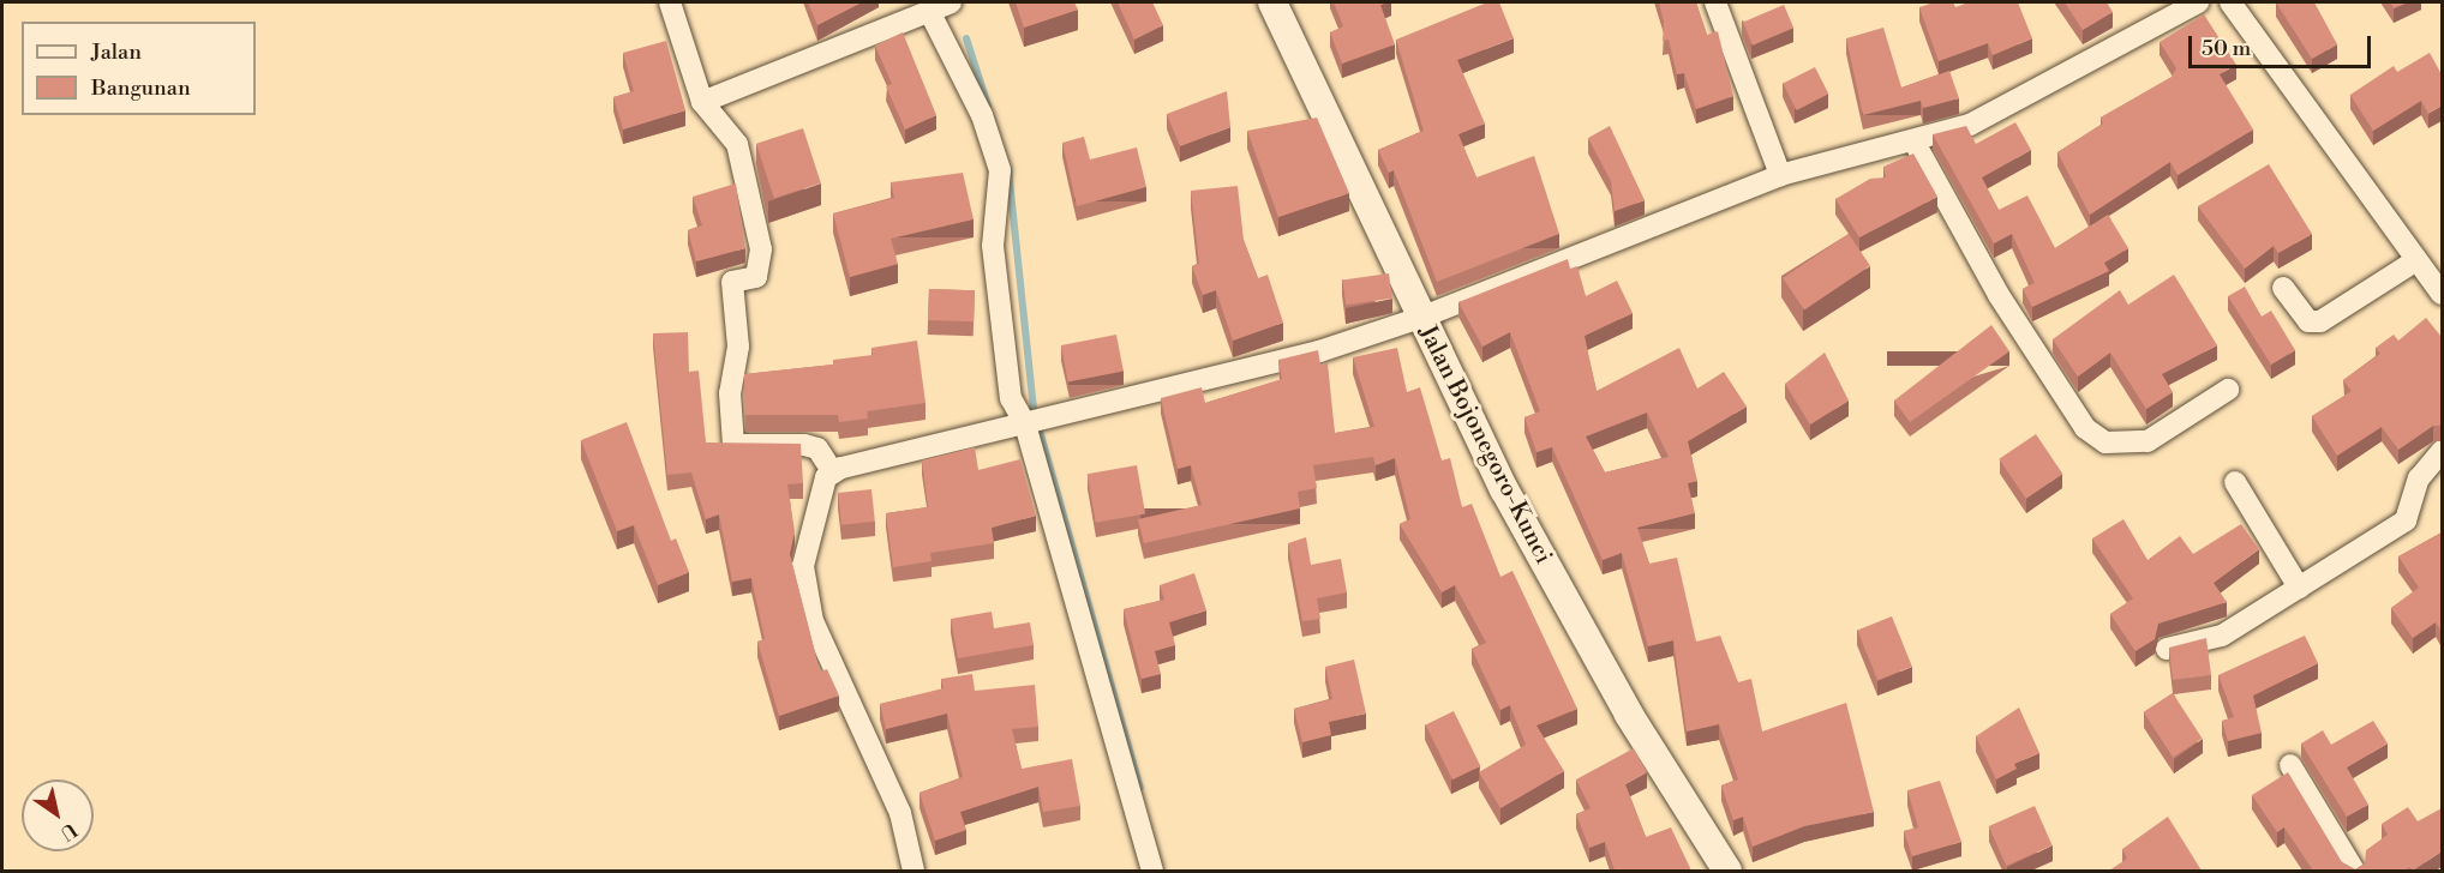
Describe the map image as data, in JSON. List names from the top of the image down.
{
  "streets": {
    "main road": ["Jalan Bojonegoro-Kunci"]
  },
  "legend": ["Jalan", "Bangunan"],
  "scale_bar": "50 m",
  "north": "bottom right"
}
